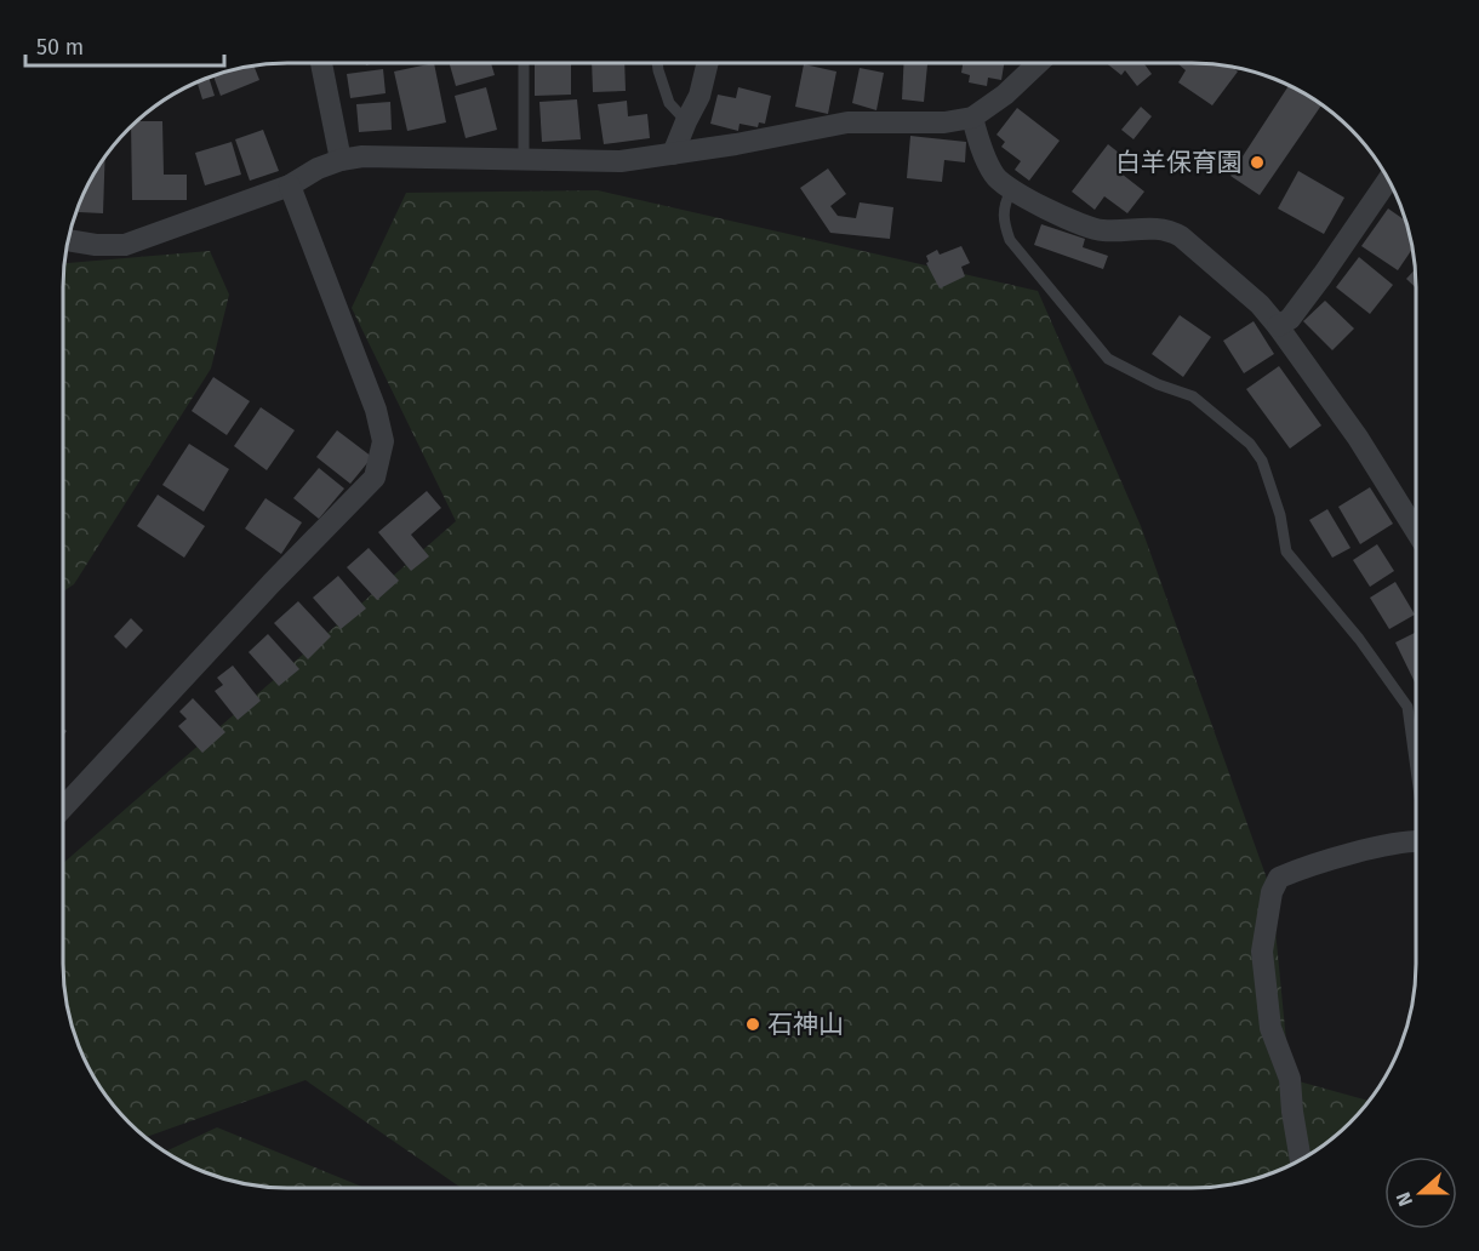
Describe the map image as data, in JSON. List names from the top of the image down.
{
  "places": ["白羊保育園", "石神山"],
  "scale_bar": "50 m",
  "north": "left"
}
